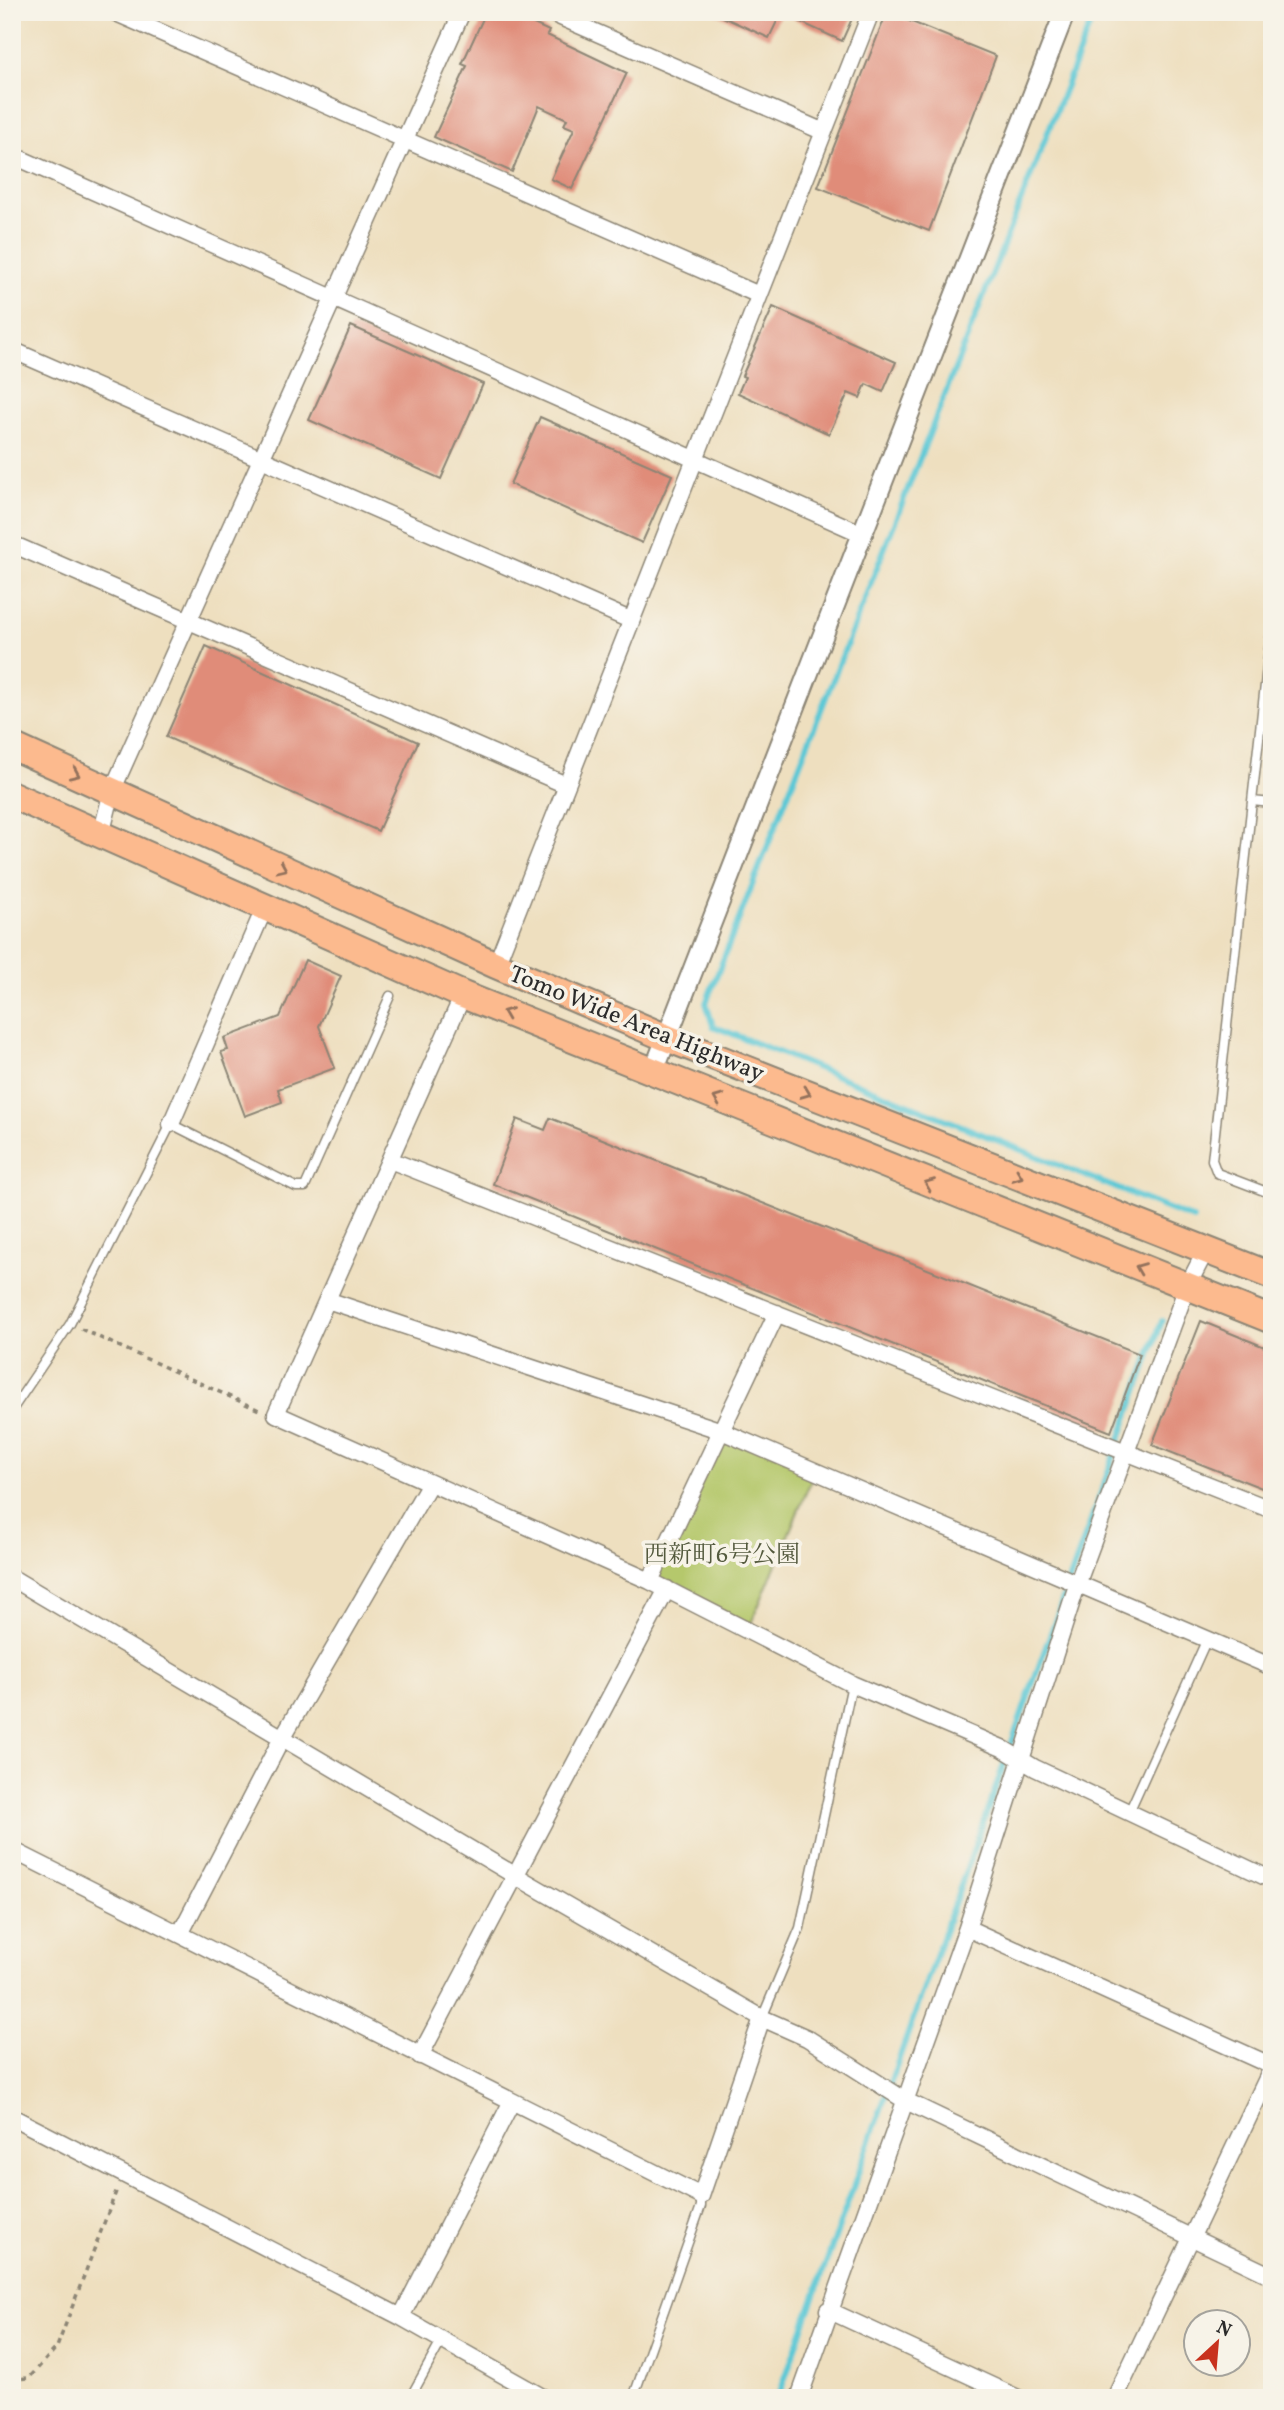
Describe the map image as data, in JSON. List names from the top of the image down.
{
  "streets": {
    "highway": ["Tomo Wide Area Highway"]
  },
  "parks": ["西新町6号公園"],
  "north": "top right"
}
